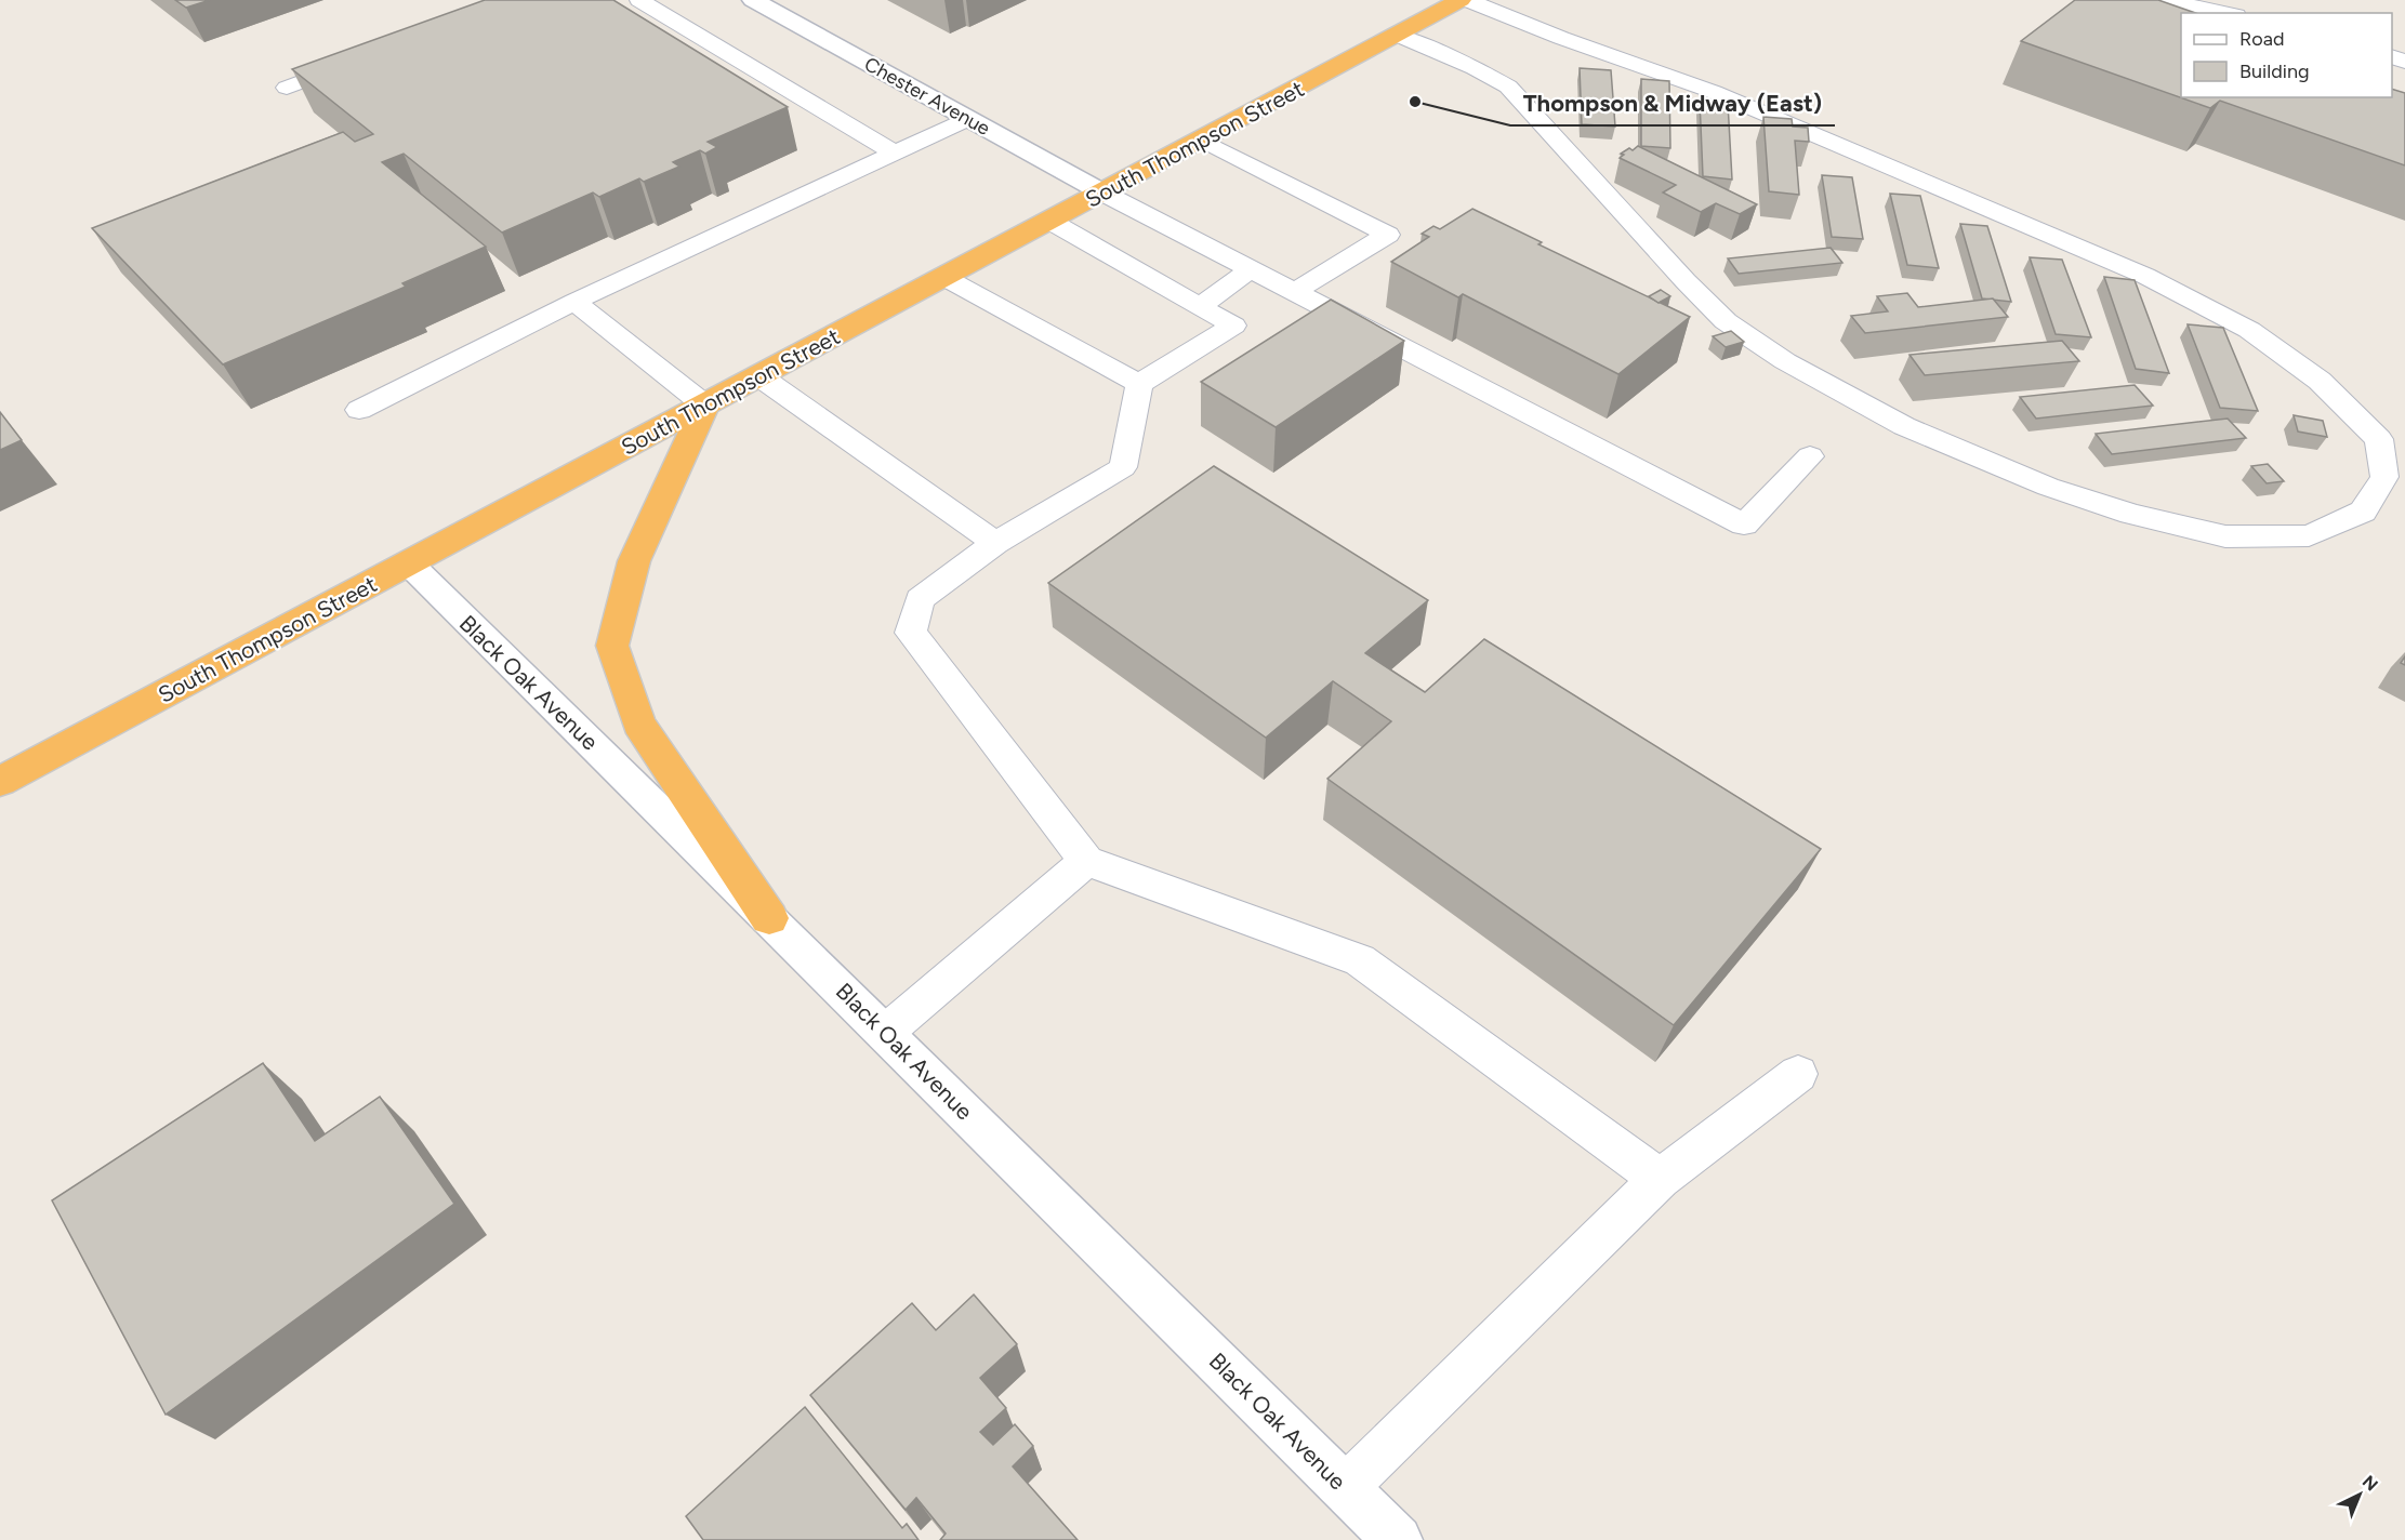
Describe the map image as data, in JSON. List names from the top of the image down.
{
  "streets": {
    "highway": ["South Thompson Street"],
    "street": ["Chester Avenue", "Black Oak Avenue"]
  },
  "crossings": [
    ["Chester Avenue", "South Thompson Street"],
    ["South Thompson Street", "Black Oak Avenue"]
  ],
  "places": ["Thompson & Midway (East)"],
  "legend": ["Road", "Building"],
  "north": "top right"
}
